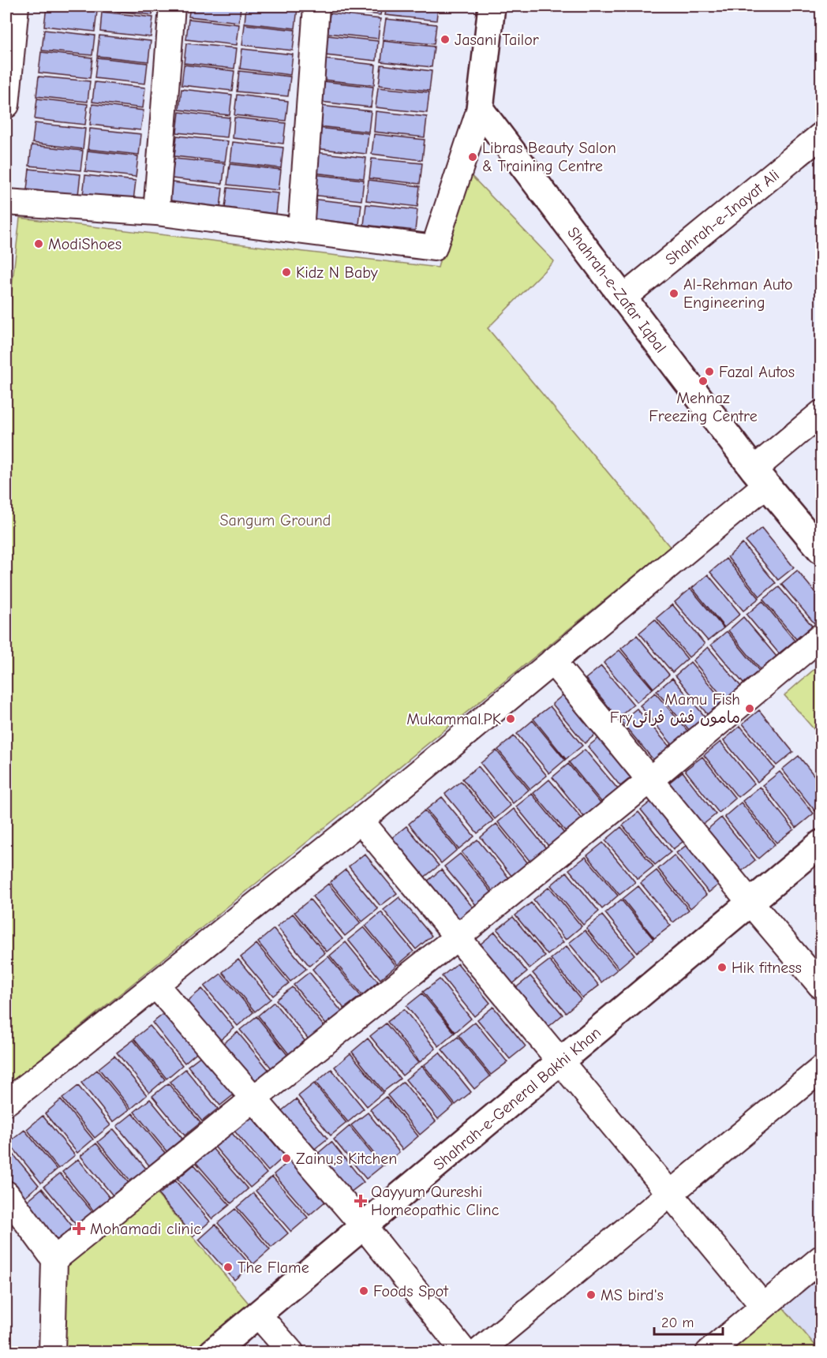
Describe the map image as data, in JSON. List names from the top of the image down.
{
  "streets": {
    "street": ["Shahrah-e-Inayat Ali", "Shahrah-e-Zafar Iqbal", "Shahrah-e-General Bakhi Khan"]
  },
  "crossings": [
    ["Shahrah-e-Inayat Ali", "Shahrah-e-Zafar Iqbal"]
  ],
  "parks": ["Sangum Ground"],
  "places": {
    "other": [
      "Jasani Tailor",
      "Libras Beauty Salon & Training Centre",
      "ModiShoes",
      "Kidz N Baby",
      "Al-Rehman Auto Engineering",
      "Fazal Autos",
      "Mehnaz Freezing Centre",
      "Mamu Fish Fryماموں فش فرائی",
      "Mukammal.PK",
      "Hik fitness",
      "Zainu,s Kitchen",
      "The Flame",
      "Foods Spot",
      "MS bird's"
    ],
    "health": ["Qayyum Qureshi Homeopathic Clinc", "Mohamadi clinic"]
  },
  "scale_bar": "20 m"
}
